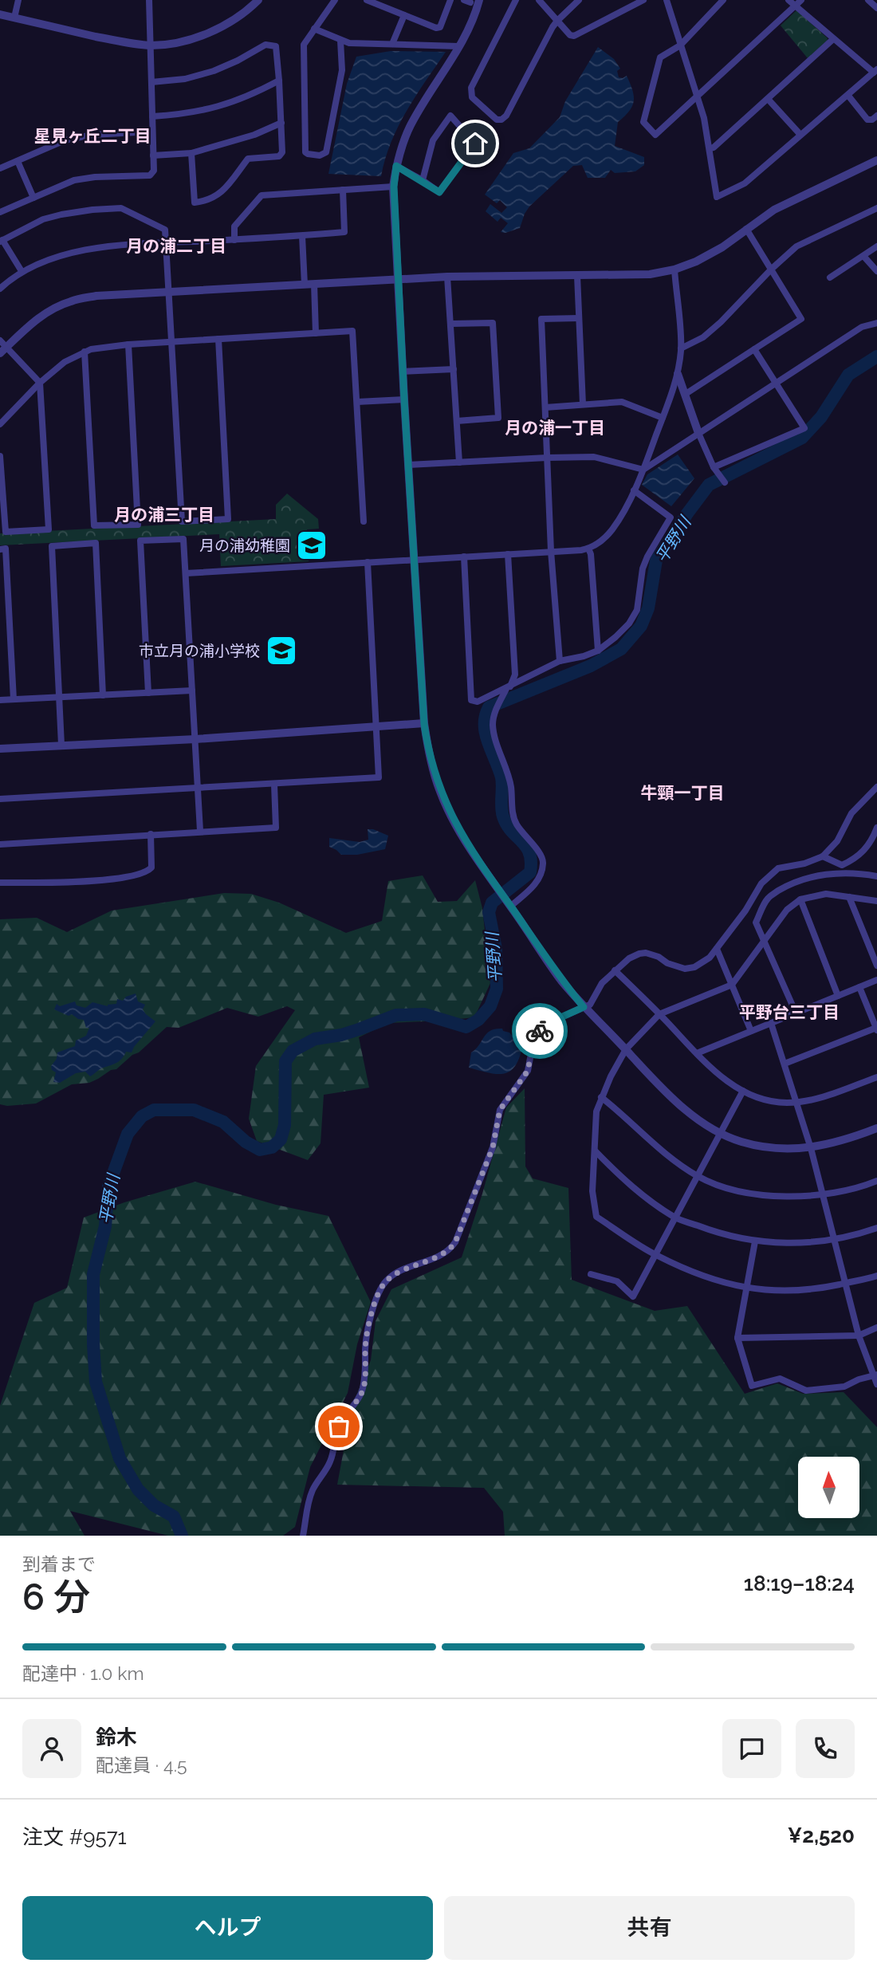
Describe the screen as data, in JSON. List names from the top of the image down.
{
  "districts": [
    "星見ヶ丘二丁目",
    "月の浦二丁目",
    "月の浦一丁目",
    "月の浦三丁目",
    "牛頸一丁目",
    "平野台三丁目"
  ],
  "water": ["平野川"],
  "places": {
    "school or university": ["月の浦幼稚園", "市立月の浦小学校"]
  },
  "north": "top",
  "page": {
    "heading": ["6 分", "到着まで", "18:19–18:24"],
    "panel": [
      "鈴木",
      "配達員 · 4.5",
      "注文 #9571",
      "¥2,520"
    ],
    "bar": "配達中 · 1.0 km",
    "buttons": ["ヘルプ", "共有"]
  }
}
